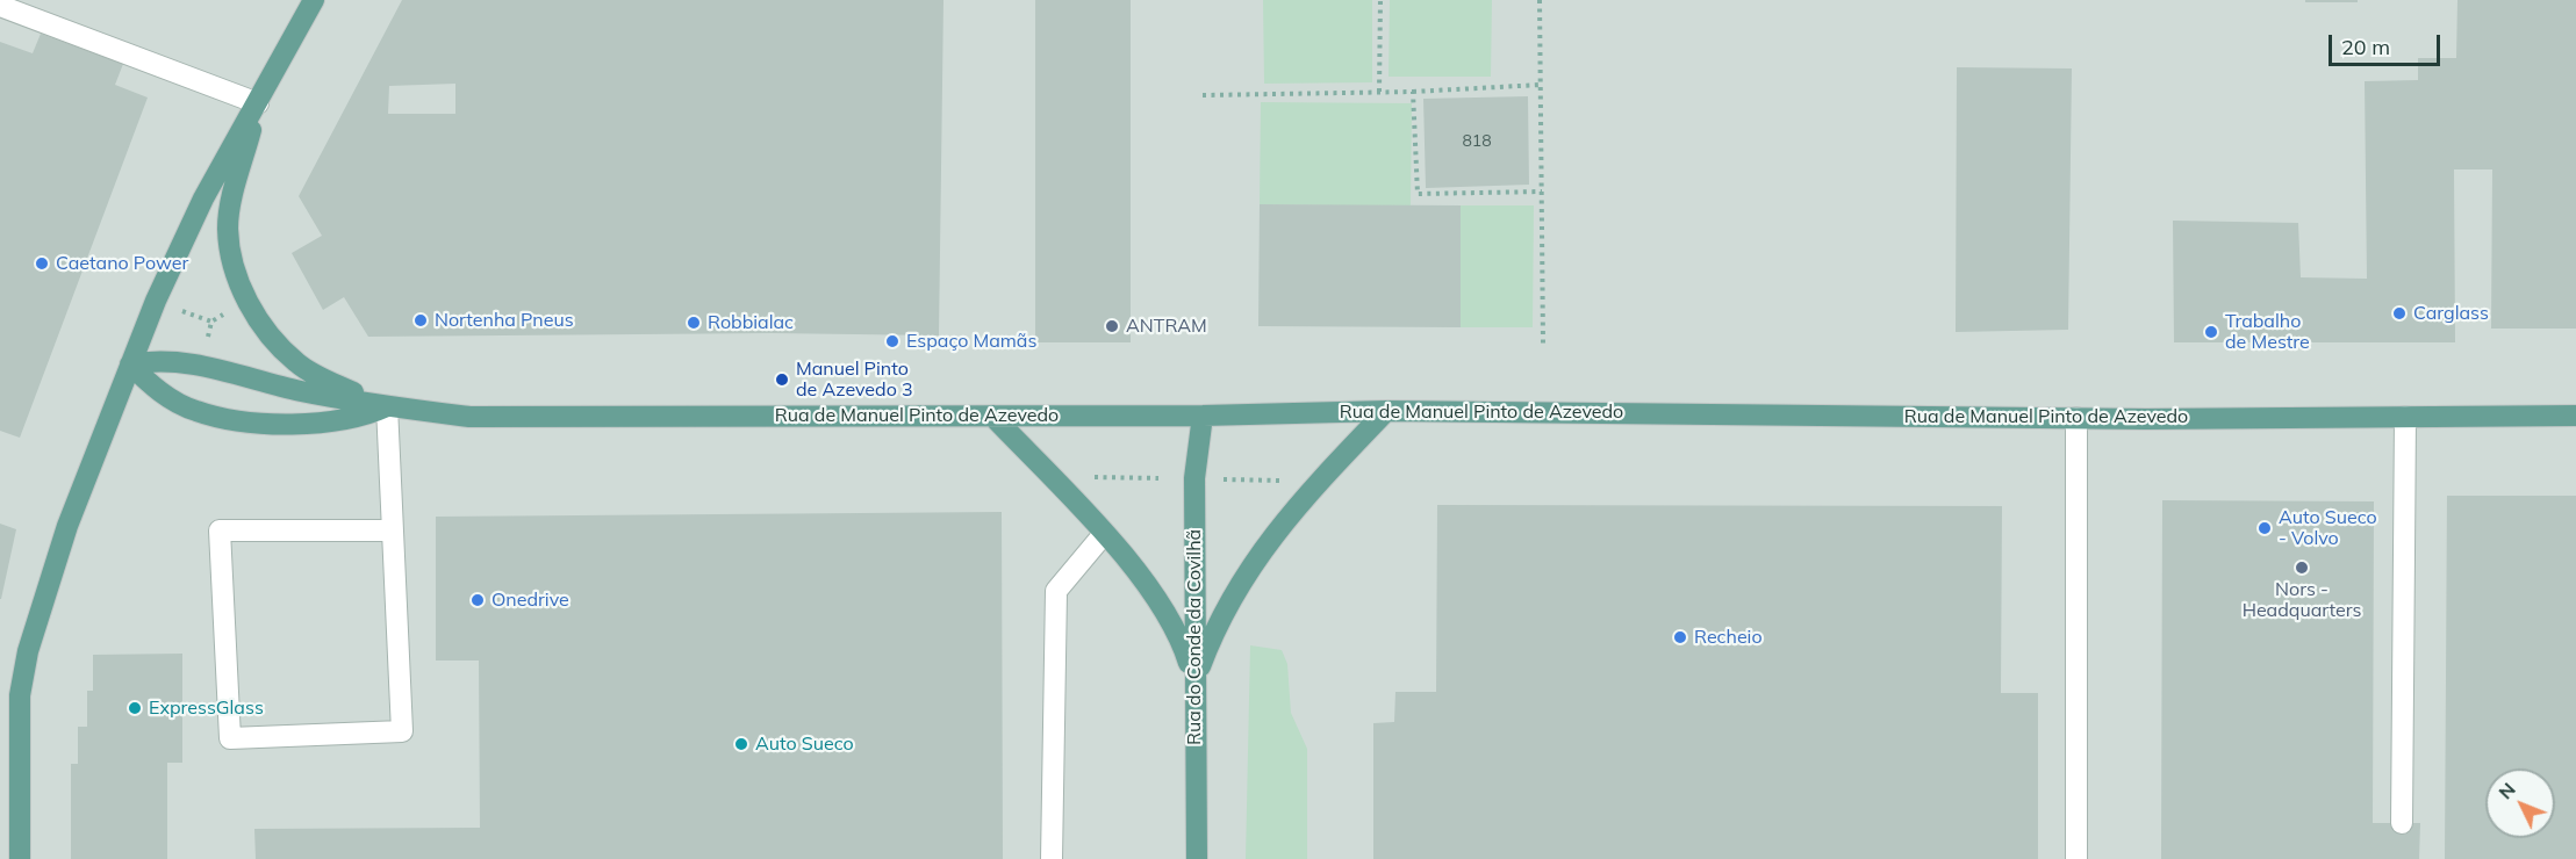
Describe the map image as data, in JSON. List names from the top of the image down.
{
  "streets": {
    "main road": ["Rua de Manuel Pinto de Azevedo", "Rua do Conde da Covilhã"]
  },
  "crossings": [
    ["Rua de Manuel Pinto de Azevedo", "Rua do Conde da Covilhã"]
  ],
  "places": [
    "Caetano Power",
    "Carglass",
    "Nortenha Pneus",
    "Robbialac",
    "ANTRAM",
    "Trabalho de Mestre",
    "Espaço Mamãs",
    "Manuel Pinto de Azevedo 3",
    "Auto Sueco - Volvo",
    "Nors - Headquarters",
    "Onedrive",
    "Recheio",
    "ExpressGlass",
    "Auto Sueco"
  ],
  "house_numbers": ["818"],
  "scale_bar": "20 m",
  "north": "top left"
}
